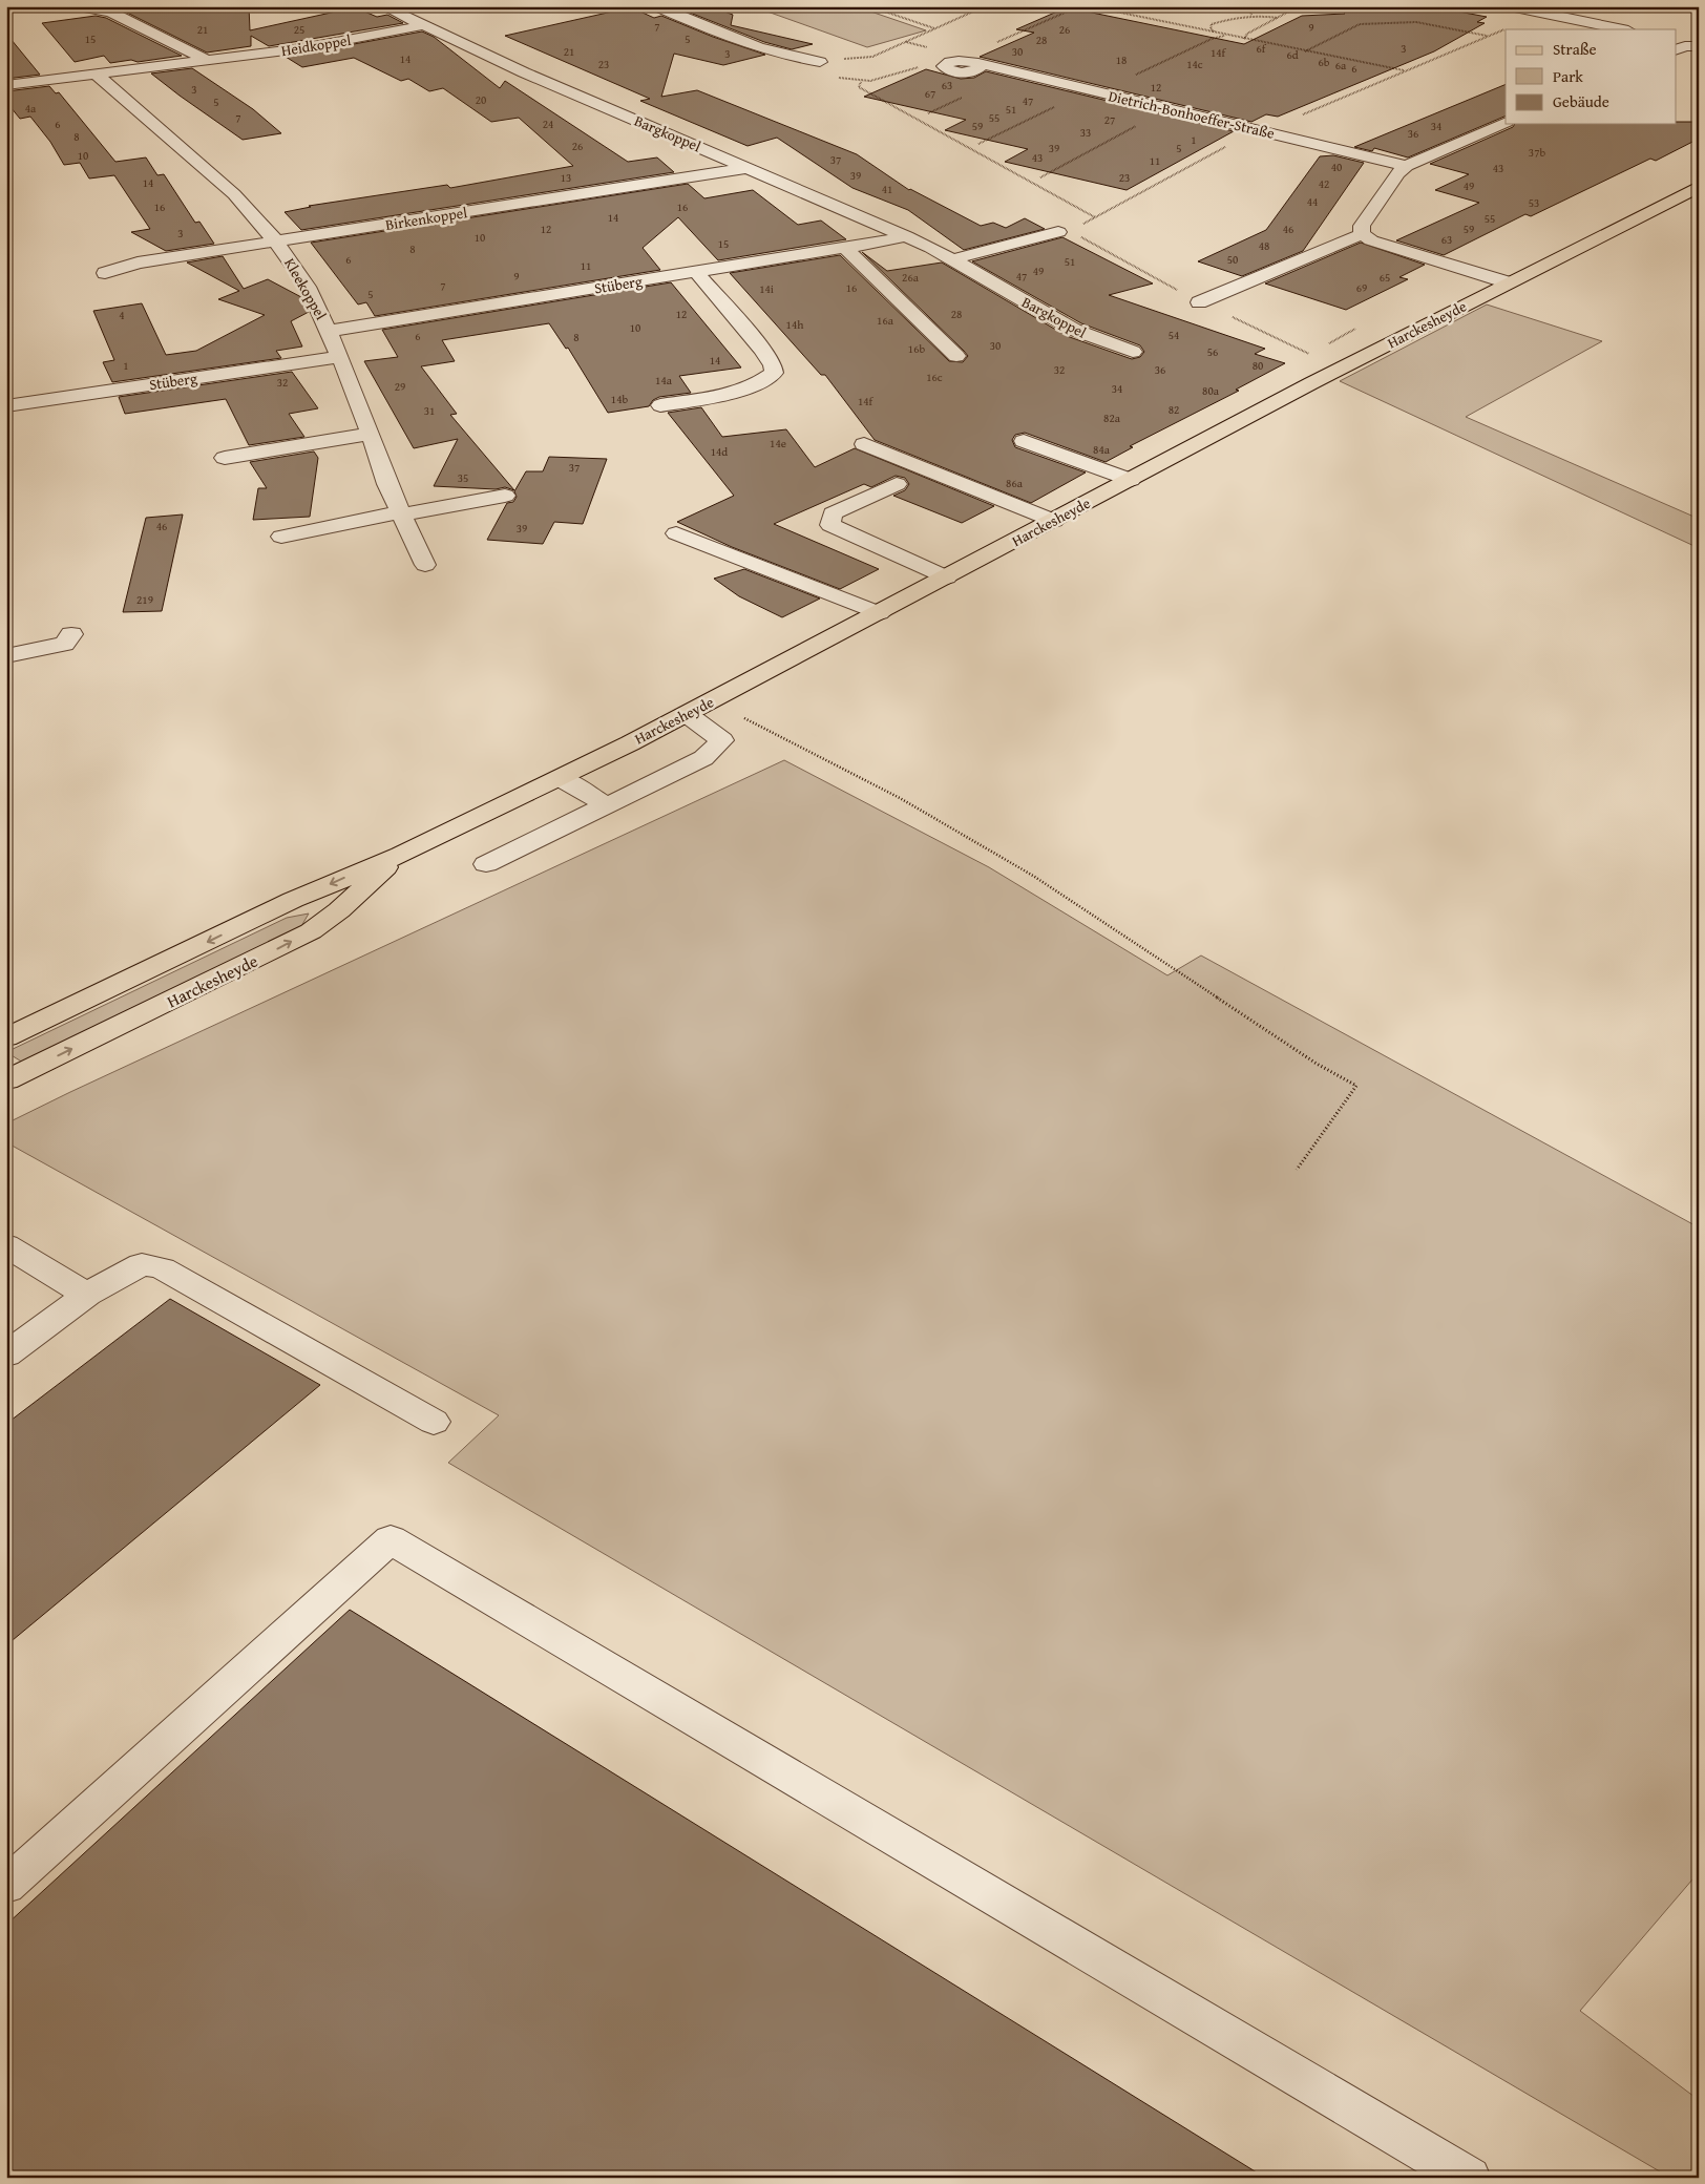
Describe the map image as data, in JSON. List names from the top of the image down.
{
  "streets": {
    "main road": ["Harckesheyde"],
    "street": [
      "Heidkoppel",
      "Dietrich-Bonhoeffer-Straße",
      "Bargkoppel",
      "Birkenkoppel",
      "Stüberg",
      "Kleekoppel"
    ]
  },
  "crossings": [
    ["Heidkoppel", "Bargkoppel"],
    ["Heidkoppel", "Kleekoppel"],
    ["Bargkoppel", "Birkenkoppel"],
    ["Bargkoppel", "Stüberg"],
    ["Birkenkoppel", "Kleekoppel"],
    ["Stüberg", "Kleekoppel"]
  ],
  "house_numbers": [
    "7",
    "9",
    "21",
    "25",
    "26",
    "15",
    "5",
    "28",
    "6f",
    "3",
    "21",
    "30",
    "14f",
    "3",
    "6d",
    "14",
    "18",
    "6b",
    "23",
    "14c",
    "6a",
    "6",
    "63",
    "12",
    "3",
    "67",
    "20",
    "47",
    "5",
    "4a",
    "51",
    "7",
    "55",
    "27",
    "6",
    "24",
    "59",
    "34",
    "33",
    "36",
    "8",
    "1",
    "26",
    "39",
    "5",
    "37b",
    "10",
    "43",
    "37",
    "11",
    "40",
    "43",
    "39",
    "13",
    "23",
    "14",
    "42",
    "49",
    "41",
    "44",
    "53",
    "16",
    "16",
    "14",
    "55",
    "12",
    "46",
    "59",
    "3",
    "10",
    "63",
    "15",
    "48",
    "8",
    "6",
    "50",
    "51",
    "11",
    "49",
    "9",
    "47",
    "26a",
    "65",
    "7",
    "16",
    "69",
    "14i",
    "5",
    "12",
    "28",
    "4",
    "16a",
    "14h",
    "10",
    "54",
    "6",
    "8",
    "30",
    "16b",
    "56",
    "14",
    "1",
    "80",
    "32",
    "36",
    "16c",
    "14a",
    "32",
    "29",
    "34",
    "80a",
    "14b",
    "14f",
    "82",
    "31",
    "82a",
    "14e",
    "84a",
    "14d",
    "37",
    "35",
    "86a",
    "46",
    "39",
    "219"
  ],
  "legend": ["Straße", "Park", "Gebäude"]
}
